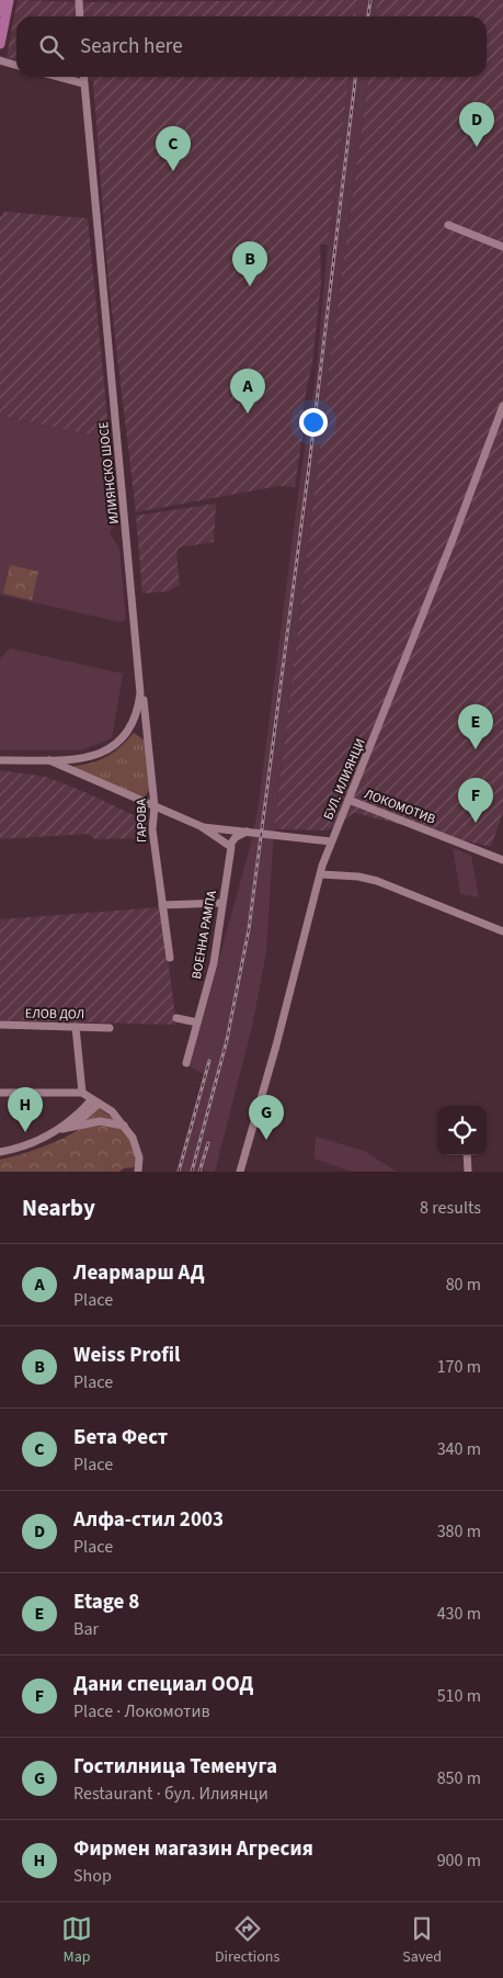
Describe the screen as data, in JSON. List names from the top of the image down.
{
  "streets": {
    "street": [
      "ИЛИЯНСКО ШОСЕ",
      "БУЛ. ИЛИЯНЦИ",
      "ЛОКОМОТИВ",
      "ГАРОВА",
      "ВОЕННА РАМПА",
      "ЕЛОВ ДОЛ"
    ]
  },
  "crossings": [
    ["ИЛИЯНСКО ШОСЕ", "ГАРОВА"],
    ["БУЛ. ИЛИЯНЦИ", "ЛОКОМОТИВ"]
  ],
  "page": {
    "search": "Search here",
    "pins": [
      "D",
      "C",
      "B",
      "A",
      "E",
      "F",
      "H",
      "G"
    ],
    "heading": ["Nearby", "8 results"],
    "list": [
      {
        "mark": "A",
        "name": "Леармарш АД",
        "note": "Place",
        "value": "80 m"
      },
      {
        "mark": "B",
        "name": "Weiss Profil",
        "note": "Place",
        "value": "170 m"
      },
      {
        "mark": "C",
        "name": "Бета Фест",
        "note": "Place",
        "value": "340 m"
      },
      {
        "mark": "D",
        "name": "Алфа-стил 2003",
        "note": "Place",
        "value": "380 m"
      },
      {
        "mark": "E",
        "name": "Etage 8",
        "note": "Bar",
        "value": "430 m"
      },
      {
        "mark": "F",
        "name": "Дани специал ООД",
        "note": "Place · Локомотив",
        "value": "510 m"
      },
      {
        "mark": "G",
        "name": "Гостилница Теменуга",
        "note": "Restaurant · бул. Илиянци",
        "value": "850 m"
      },
      {
        "mark": "H",
        "name": "Фирмен магазин Агресия",
        "note": "Shop",
        "value": "900 m"
      }
    ],
    "nav": ["Map", "Directions", "Saved"]
  }
}
